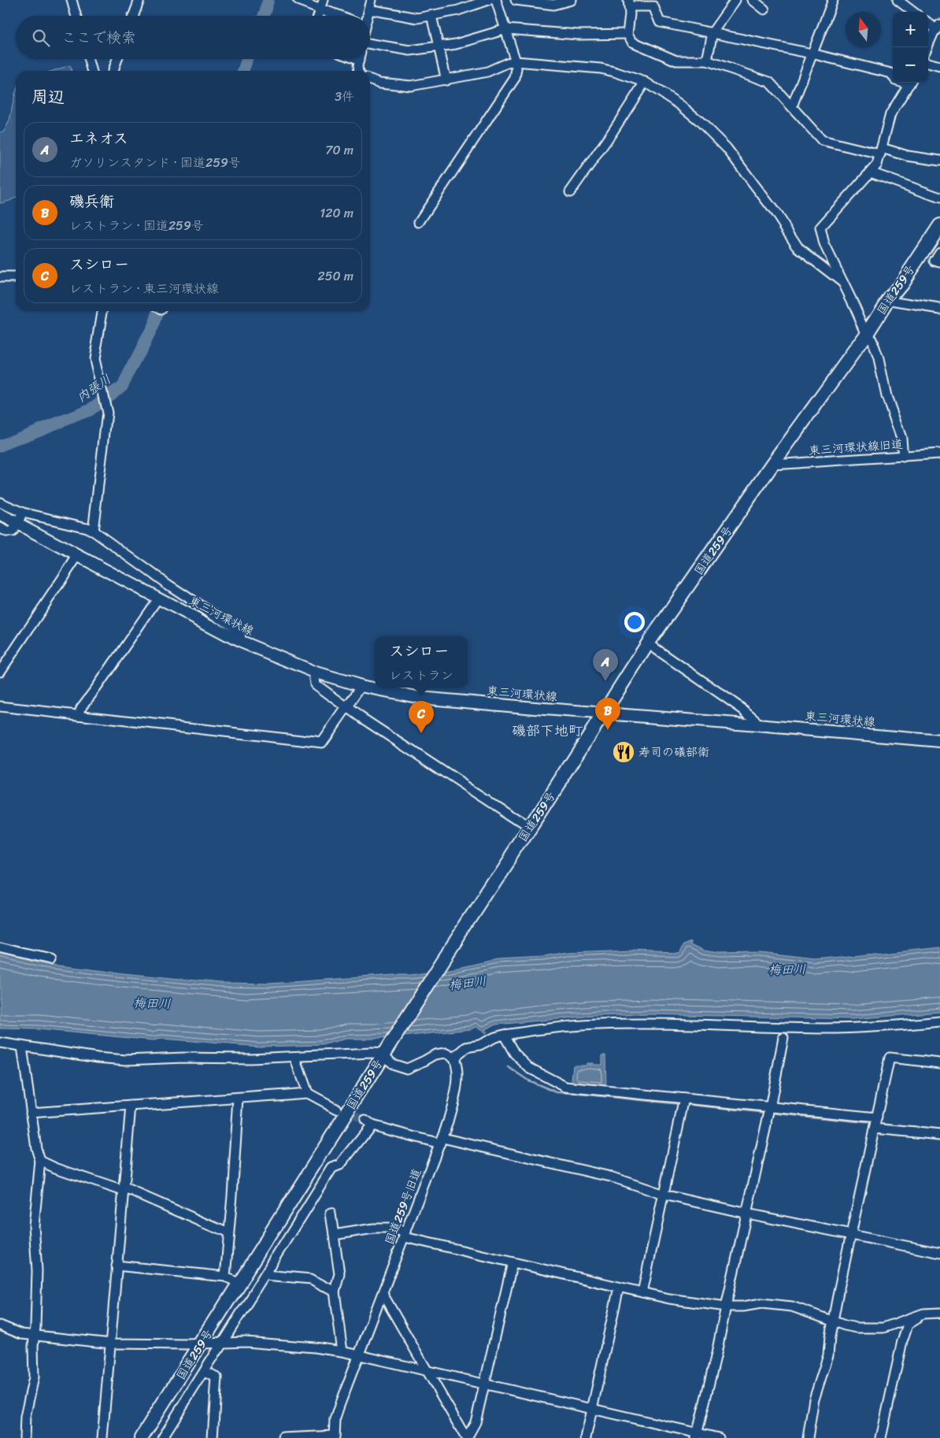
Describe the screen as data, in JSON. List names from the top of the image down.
{
  "streets": {
    "highway": ["国道259号"],
    "main road": ["東三河環状線"],
    "street": ["東三河環状線旧道", "国道259号旧道"]
  },
  "crossings": [
    ["国道259号", "東三河環状線旧道"],
    ["国道259号", "東三河環状線"]
  ],
  "districts": ["磯部下地町"],
  "water": ["内張川", "梅田川"],
  "places": {
    "restaurant": ["寿司の礒部衛"]
  },
  "north": "top",
  "page": {
    "map_buttons": ["+", "−"],
    "search": "ここで検索",
    "heading": ["周辺", "3件"],
    "list": [
      {
        "mark": "A",
        "name": "エネオス",
        "note": "ガソリンスタンド · 国道259号",
        "value": "70 m"
      },
      {
        "mark": "B",
        "name": "磯兵衛",
        "note": "レストラン · 国道259号",
        "value": "120 m"
      },
      {
        "mark": "C",
        "name": "スシロー",
        "note": "レストラン · 東三河環状線",
        "value": "250 m"
      }
    ],
    "popup": ["スシロー", "レストラン"],
    "pins": ["A", "B", "C"]
  }
}
